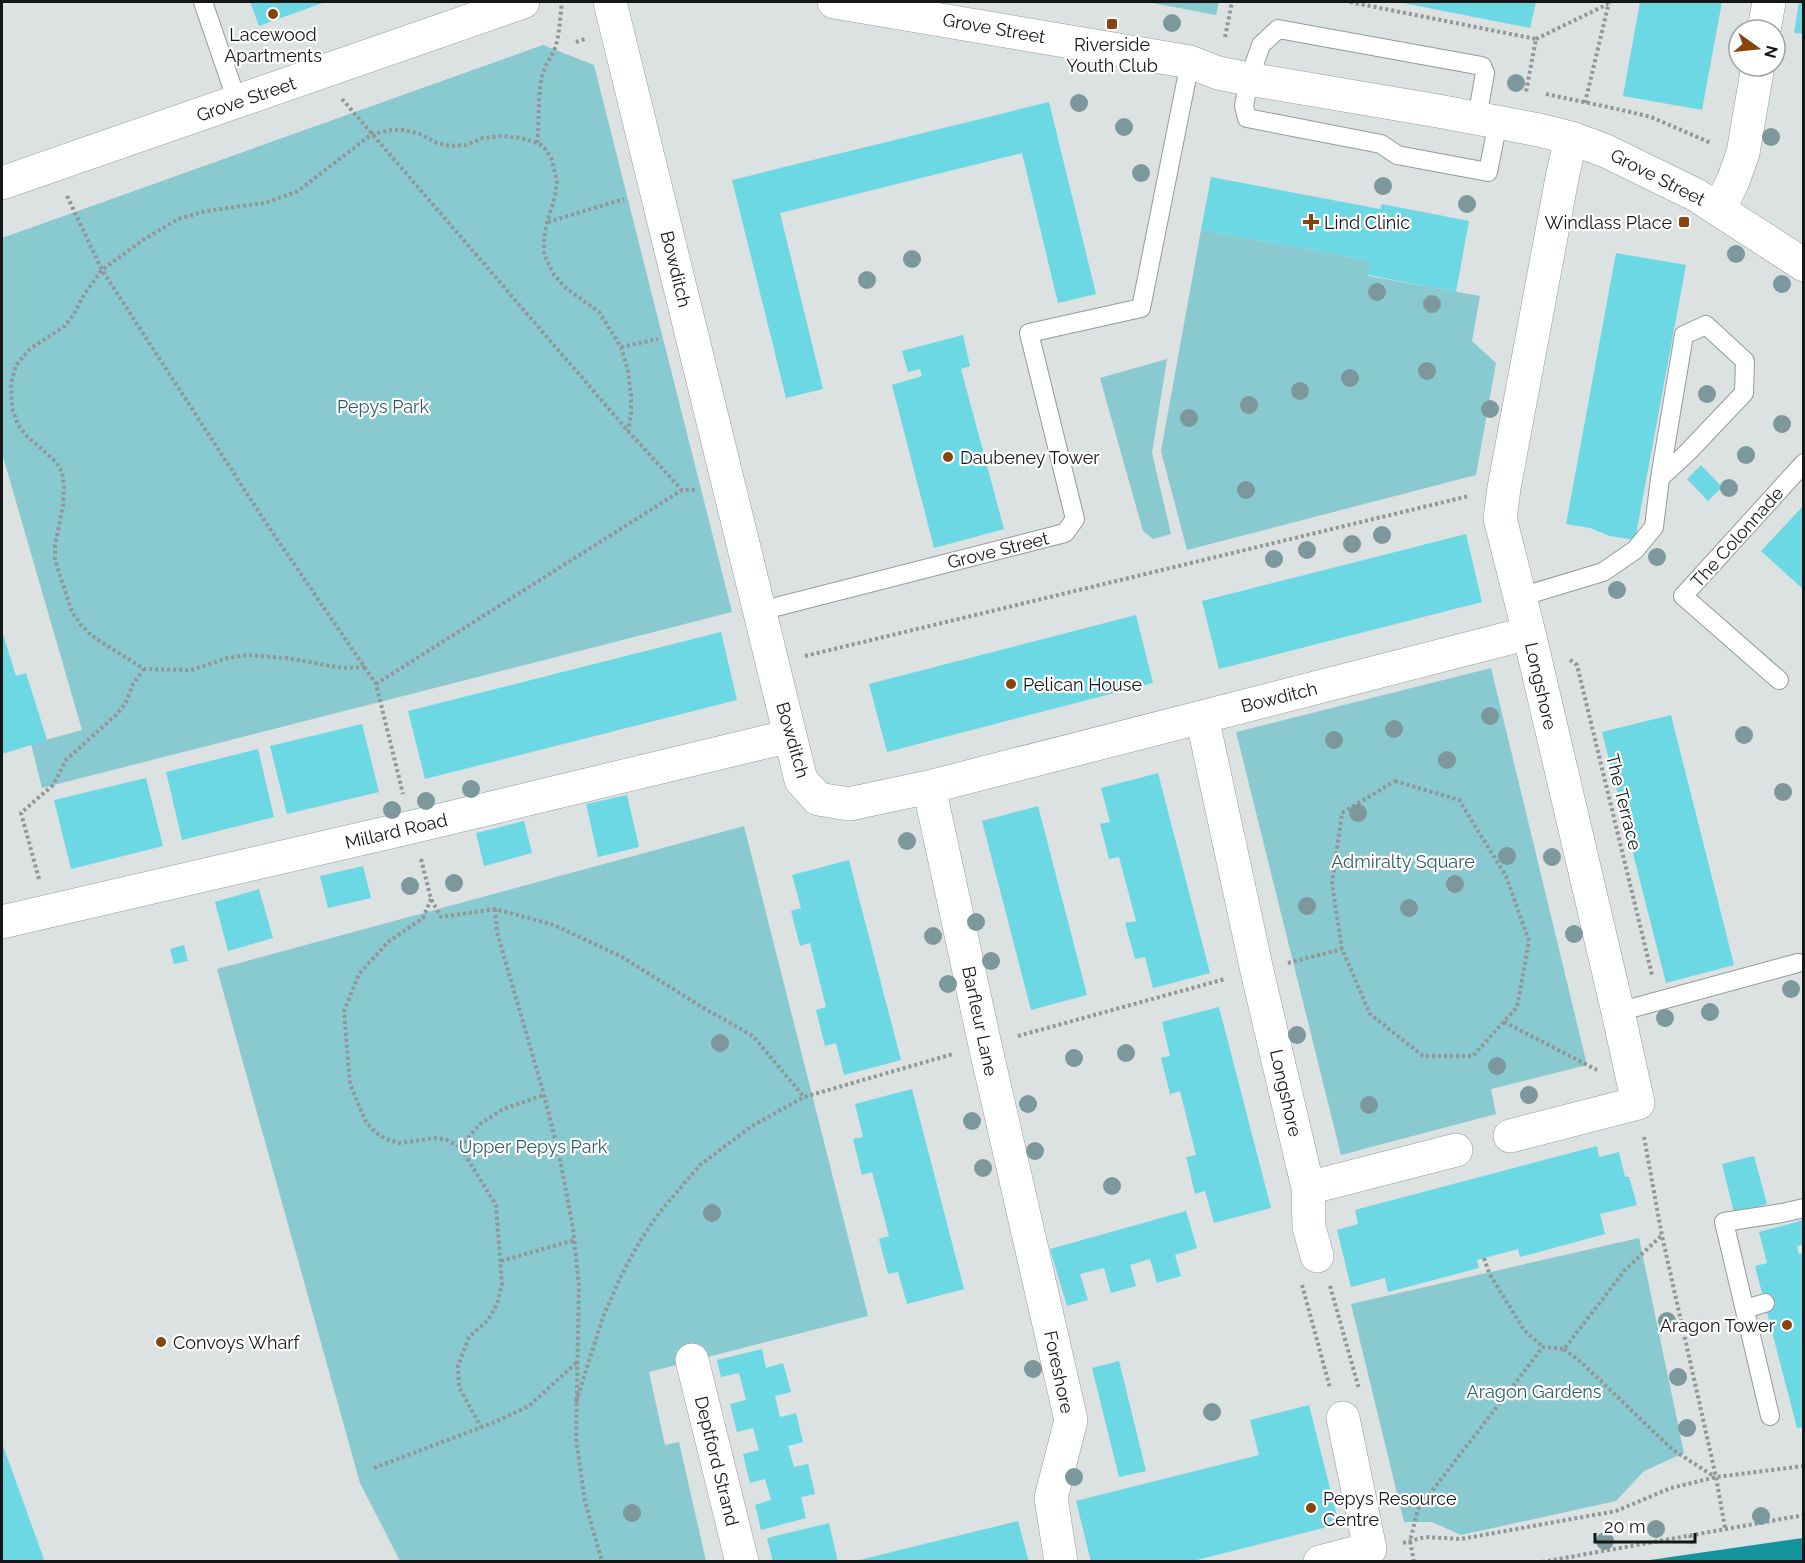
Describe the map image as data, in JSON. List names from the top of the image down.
{
  "streets": {
    "street": [
      "Grove Street",
      "Bowditch",
      "Longshore",
      "Millard Road",
      "Barfleur Lane",
      "Foreshore",
      "Deptford Strand"
    ],
    "lane": ["The Colonnade"],
    "path": ["The Terrace"]
  },
  "crossings": [
    ["Grove Street", "Bowditch"],
    ["Grove Street", "Longshore"],
    ["Bowditch", "Longshore"],
    ["Bowditch", "The Terrace"],
    ["Bowditch", "Millard Road"],
    ["Bowditch", "Barfleur Lane"],
    ["Longshore", "The Terrace"],
    ["Barfleur Lane", "Foreshore"]
  ],
  "parks": [
    "Pepys Park",
    "Admiralty Square",
    "Upper Pepys Park",
    "Aragon Gardens"
  ],
  "places": {
    "other": [
      "Lacewood Apartments",
      "Daubeney Tower",
      "Pelican House",
      "Aragon Tower",
      "Convoys Wharf",
      "Pepys Resource Centre"
    ],
    "transit": ["Riverside Youth Club", "Windlass Place"],
    "health": ["Lind Clinic"]
  },
  "scale_bar": "20 m",
  "north": "right"
}
